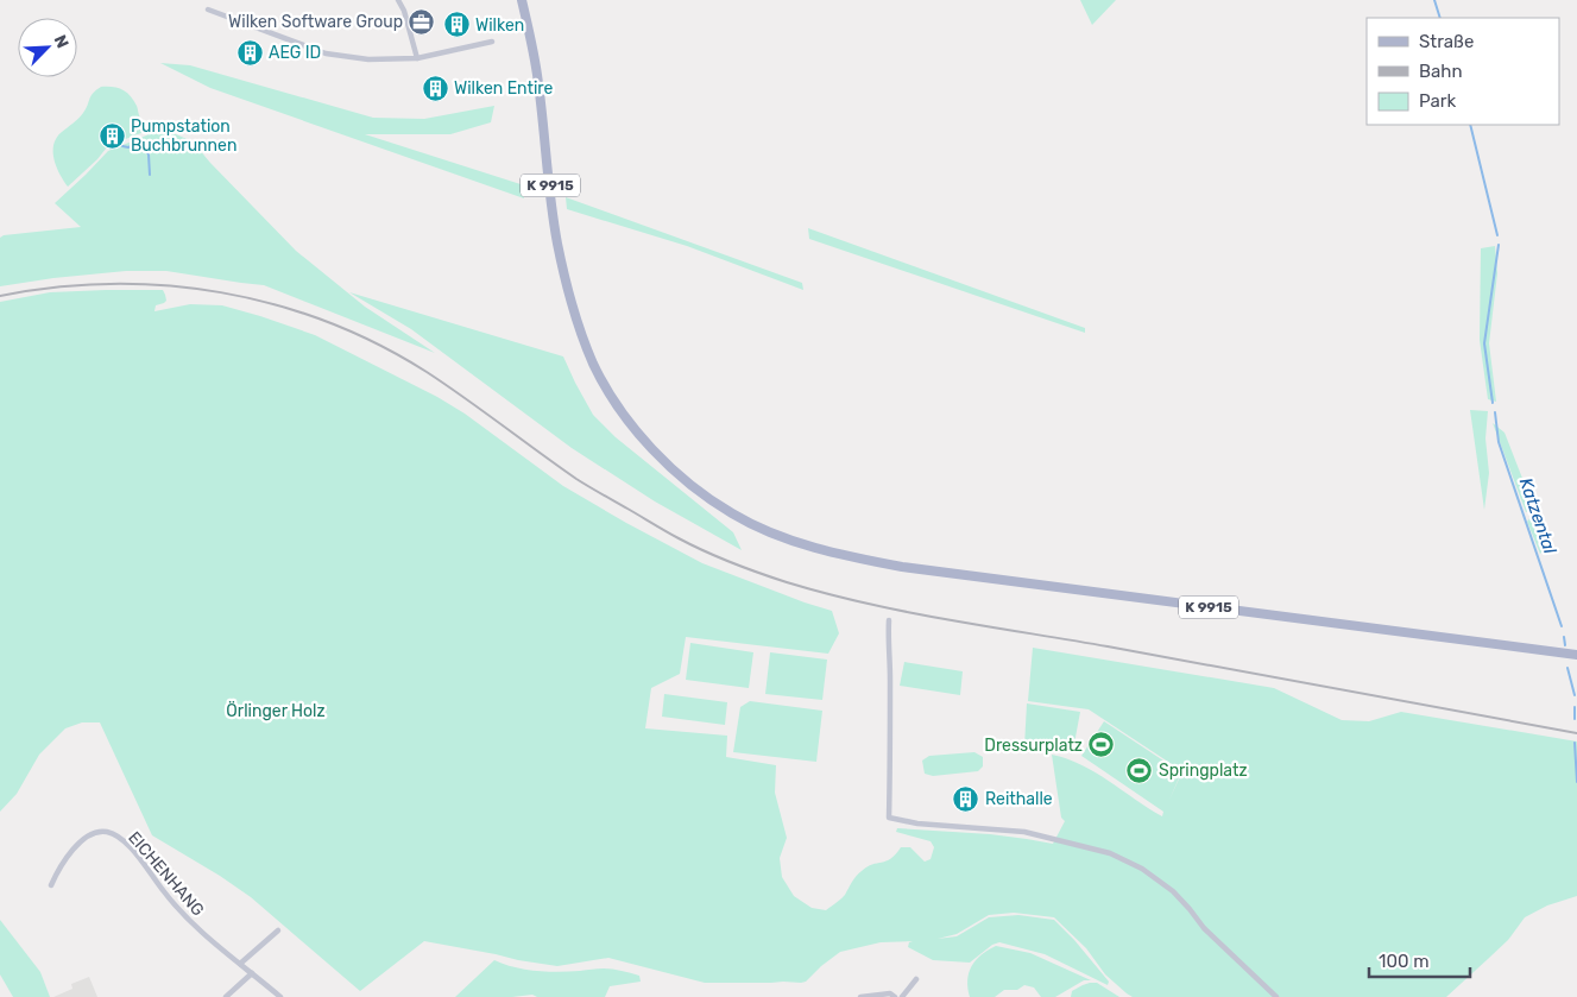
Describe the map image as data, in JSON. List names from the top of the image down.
{
  "streets": {
    "main road": ["K 9915"],
    "street": ["EICHENHANG"]
  },
  "water": ["Katzental"],
  "parks": ["Örlinger Holz"],
  "places": {
    "office": ["Wilken Software Group"],
    "building": [
      "Wilken",
      "AEG ID",
      "Wilken Entire",
      "Pumpstation Buchbrunnen",
      "Reithalle"
    ],
    "sports": ["Dressurplatz", "Springplatz"]
  },
  "legend": ["Straße", "Bahn", "Park"],
  "scale_bar": "100 m",
  "north": "top right"
}
